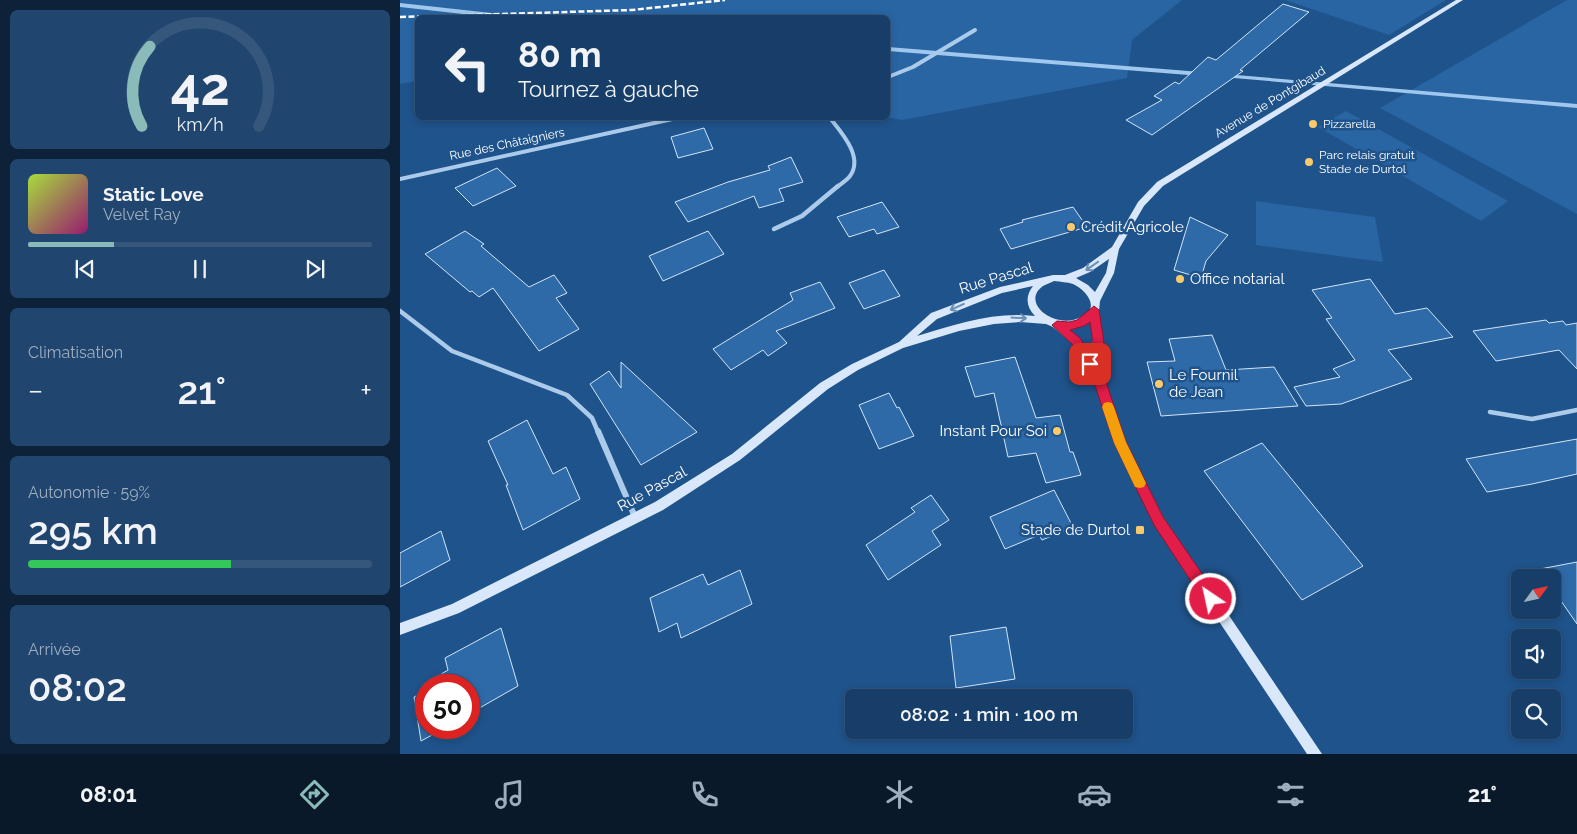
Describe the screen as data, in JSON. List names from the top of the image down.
{
  "streets": {
    "main road": ["Avenue de Pontgibaud", "Rue Pascal"],
    "street": ["Rue des Châtaigniers"]
  },
  "crossings": [
    ["Avenue de Pontgibaud", "Rue Pascal"]
  ],
  "places": {
    "other": [
      "Pizzarella",
      "Parc relais gratuit Stade de Durtol",
      "Crédit Agricole",
      "Office notarial",
      "Le Fournil de Jean",
      "Instant Pour Soi"
    ],
    "transit": ["Stade de Durtol"]
  },
  "north": "top right",
  "page": {
    "turn": ["80 m", "Tournez à gauche"],
    "song": ["Static Love", "Velvet Ray"],
    "tile": [
      "Climatisation",
      ["Autonomie · 59%", "295 km"],
      ["Arrivée", "08:02"]
    ],
    "heat": ["−", "21°", "+"],
    "limit": "50",
    "trip": "08:02 · 1 min · 100 m",
    "tabs": ["08:01", "21°"],
    "gauge": ["42", "km/h"]
  }
}
